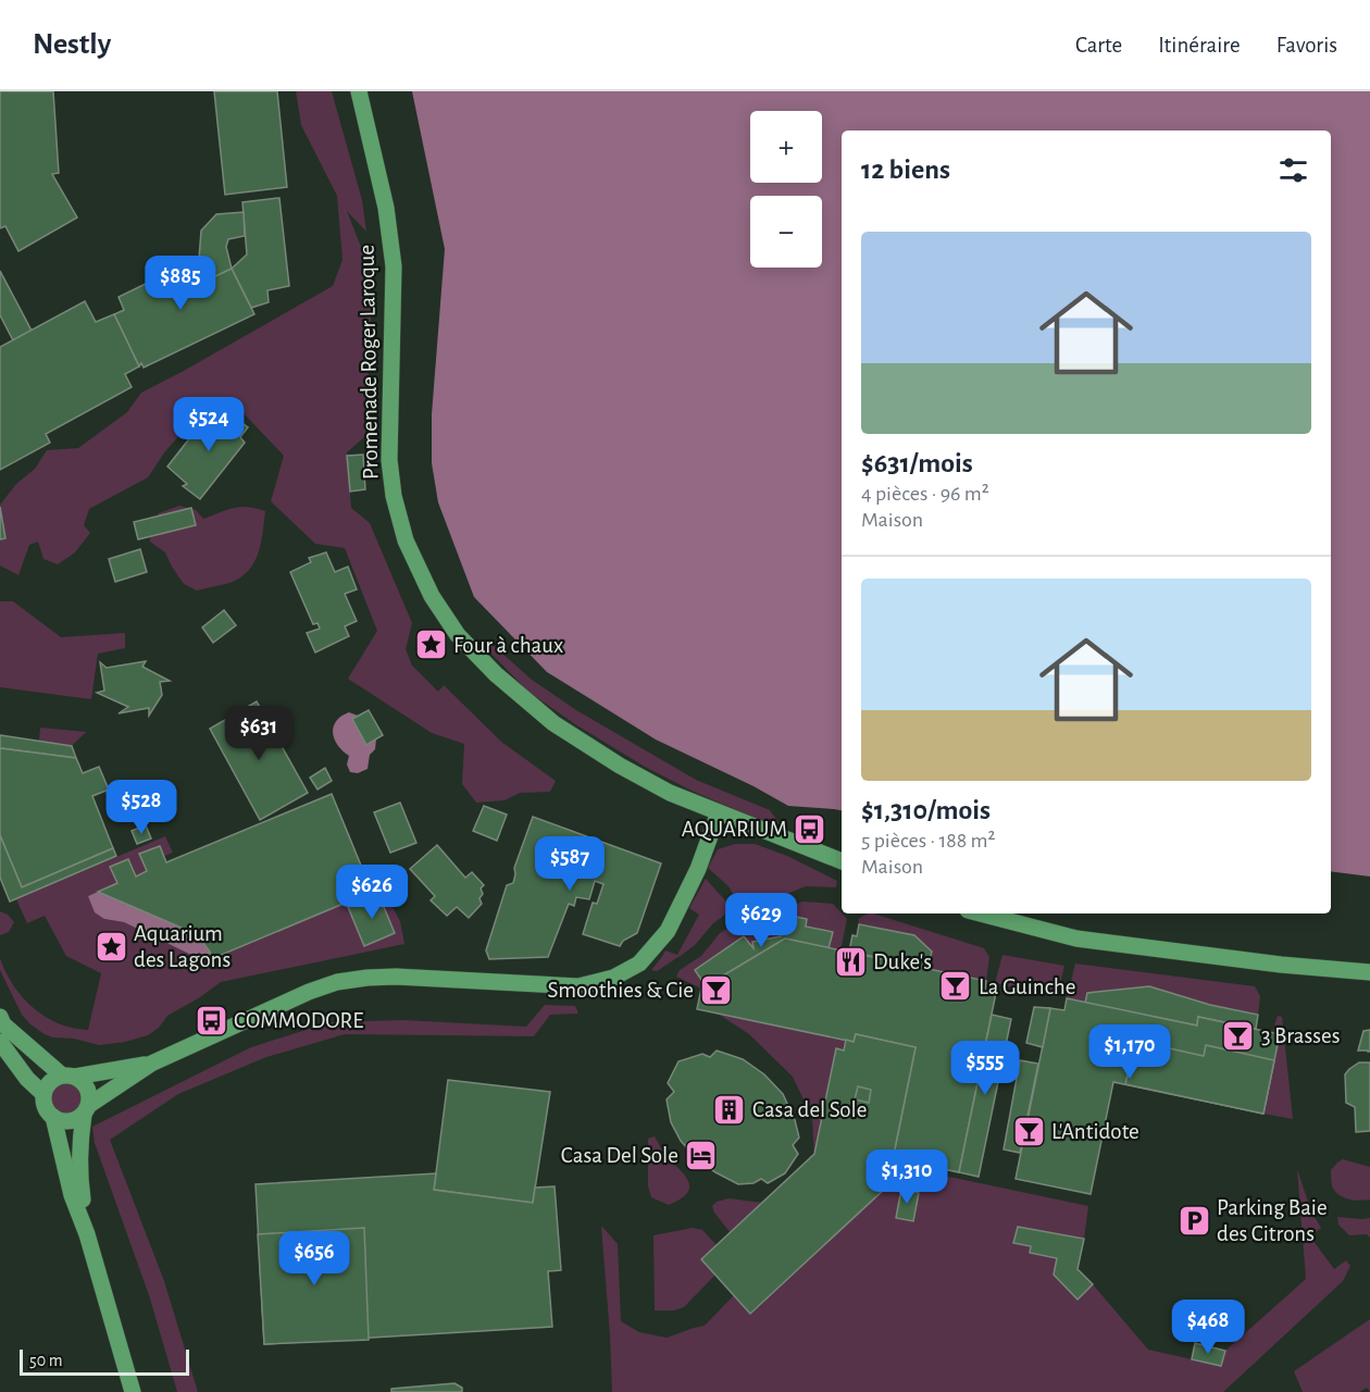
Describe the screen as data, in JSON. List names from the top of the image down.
{
  "streets": {
    "main road": ["Promenade Roger Laroque"]
  },
  "places": {
    "place": ["Four à chaux", "Aquarium des Lagons"],
    "bus stop": ["AQUARIUM", "COMMODORE"],
    "restaurant": ["Duke's"],
    "bar": [
      "La Guinche",
      "Smoothies & Cie",
      "3 Brasses",
      "L'Antidote"
    ],
    "building": ["Casa del Sole"],
    "hotel": ["Casa Del Sole"],
    "parking": ["Parking Baie des Citrons"]
  },
  "scale_bar": "50 m",
  "page": {
    "header": "Nestly",
    "nav": ["Carte", "Itinéraire", "Favoris"],
    "map_buttons": ["+", "−"],
    "heading": "12 biens",
    "list": [
      {
        "name": "$631/mois",
        "note": "4 pièces · 96 m² · Maison"
      },
      {
        "name": "$1,310/mois",
        "note": "5 pièces · 188 m² · Maison"
      }
    ],
    "price": [
      "$885",
      "$524",
      "$631",
      "$528",
      "$587",
      "$626",
      "$629",
      "$1,170",
      "$555",
      "$1,310",
      "$656",
      "$468"
    ],
    "scale": "50 m"
  }
}
